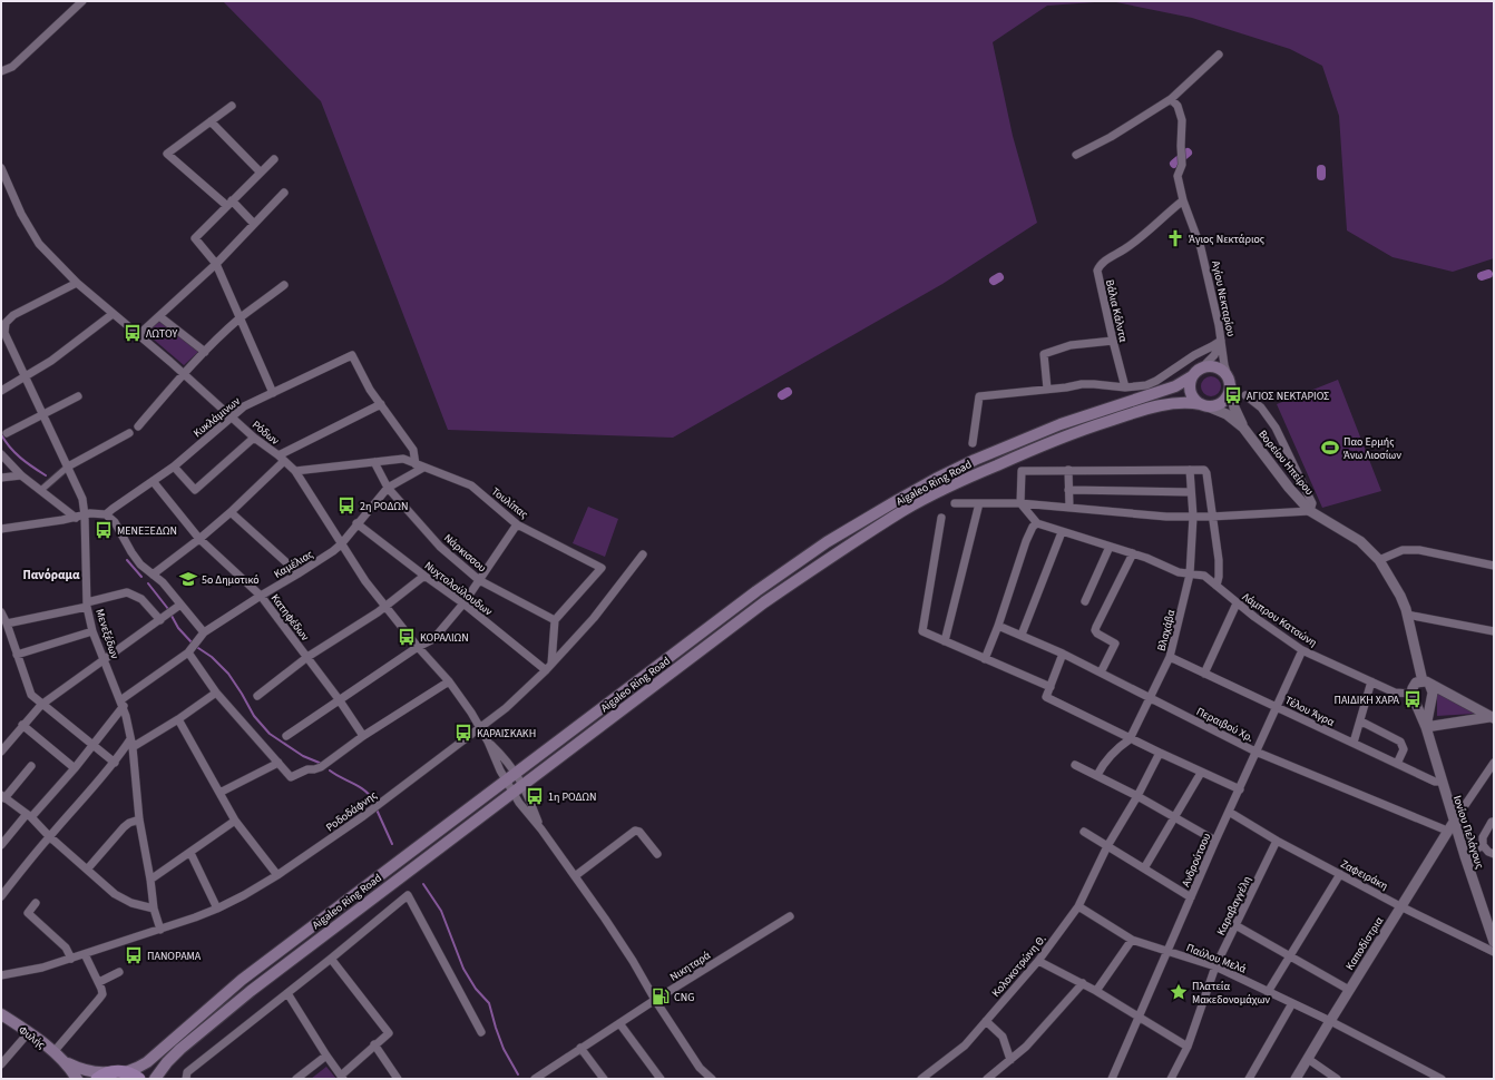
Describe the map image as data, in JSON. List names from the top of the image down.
{
  "streets": {
    "main road": ["Aigaleo Ring Road", "Φυλής"],
    "street": [
      "Αγίου Νεκταρίου",
      "Βάλια Κάλντα",
      "Κυκλάμινων",
      "Ρόδων",
      "Βορείου Ηπείρου",
      "Τουλίπας",
      "Νάρκισσου",
      "Καμέλιας",
      "Νυχτολούλουδων",
      "Κατηφέδων",
      "Λάμπρου Κατσώνη",
      "Βλαχάβα",
      "Μενεξέδων",
      "Τέλου Άγρα",
      "Περαιβού Χρ.",
      "Ροδοδάφνης",
      "Ιονίου Πελάγους",
      "Ανδρούτσου",
      "Ζαφειράκη",
      "Καραβαγγέλη",
      "Καποδίστρια",
      "Παύλου Μελά",
      "Νικηταρά",
      "Κολοκοτρώνη Θ."
    ]
  },
  "crossings": [
    ["Αγίου Νεκταρίου", "Βάλια Κάλντα"],
    ["Αγίου Νεκταρίου", "Βορείου Ηπείρου"],
    ["Αγίου Νεκταρίου", "Aigaleo Ring Road"],
    ["Κυκλάμινων", "Ρόδων"],
    ["Κυκλάμινων", "Κατηφέδων"],
    ["Ρόδων", "Aigaleo Ring Road"],
    ["Ρόδων", "Καμέλιας"],
    ["Ρόδων", "Μενεξέδων"],
    ["Ρόδων", "Ροδοδάφνης"],
    ["Ρόδων", "Νικηταρά"],
    ["Βορείου Ηπείρου", "Aigaleo Ring Road"],
    ["Τουλίπας", "Νάρκισσου"],
    ["Τουλίπας", "Καμέλιας"],
    ["Νάρκισσου", "Καμέλιας"],
    ["Καμέλιας", "Νυχτολούλουδων"],
    ["Καμέλιας", "Κατηφέδων"],
    ["Καμέλιας", "Μενεξέδων"],
    ["Νυχτολούλουδων", "Ροδοδάφνης"],
    ["Λάμπρου Κατσώνη", "Βλαχάβα"],
    ["Λάμπρου Κατσώνη", "Ανδρούτσου"],
    ["Βλαχάβα", "Τέλου Άγρα"],
    ["Βλαχάβα", "Περαιβού Χρ."],
    ["Μενεξέδων", "Ροδοδάφνης"],
    ["Τέλου Άγρα", "Ιονίου Πελάγους"],
    ["Τέλου Άγρα", "Ανδρούτσου"],
    ["Περαιβού Χρ.", "Ανδρούτσου"],
    ["Περαιβού Χρ.", "Καποδίστρια"],
    ["Ιονίου Πελάγους", "Καποδίστρια"],
    ["Ανδρούτσου", "Ζαφειράκη"],
    ["Ανδρούτσου", "Παύλου Μελά"],
    ["Ζαφειράκη", "Καραβαγγέλη"],
    ["Ζαφειράκη", "Καποδίστρια"],
    ["Καραβαγγέλη", "Παύλου Μελά"],
    ["Καποδίστρια", "Παύλου Μελά"],
    ["Παύλου Μελά", "Κολοκοτρώνη Θ."]
  ],
  "districts": ["Πανόραμα"],
  "places": {
    "church": ["Άγιος Νεκτάριος"],
    "bus stop": [
      "ΛΩΤΟΥ",
      "ΑΓΙΟΣ ΝΕΚΤΑΡΙΟΣ",
      "2η ΡΟΔΩΝ",
      "ΜΕΝΕΞΕΔΩΝ",
      "ΚΟΡΑΛΙΩΝ",
      "ΠΑΙΔΙΚΗ ΧΑΡΑ",
      "ΚΑΡΑΙΣΚΑΚΗ",
      "1η ΡΟΔΩΝ",
      "ΠΑΝΟΡΑΜΑ"
    ],
    "sports": ["Παο Ερμής Άνω Λιοσίων"],
    "school or university": ["5ο Δημοτικό"],
    "place": ["Πλατεία Μακεδονομάχων"],
    "fuel station": ["CNG"]
  }
}
